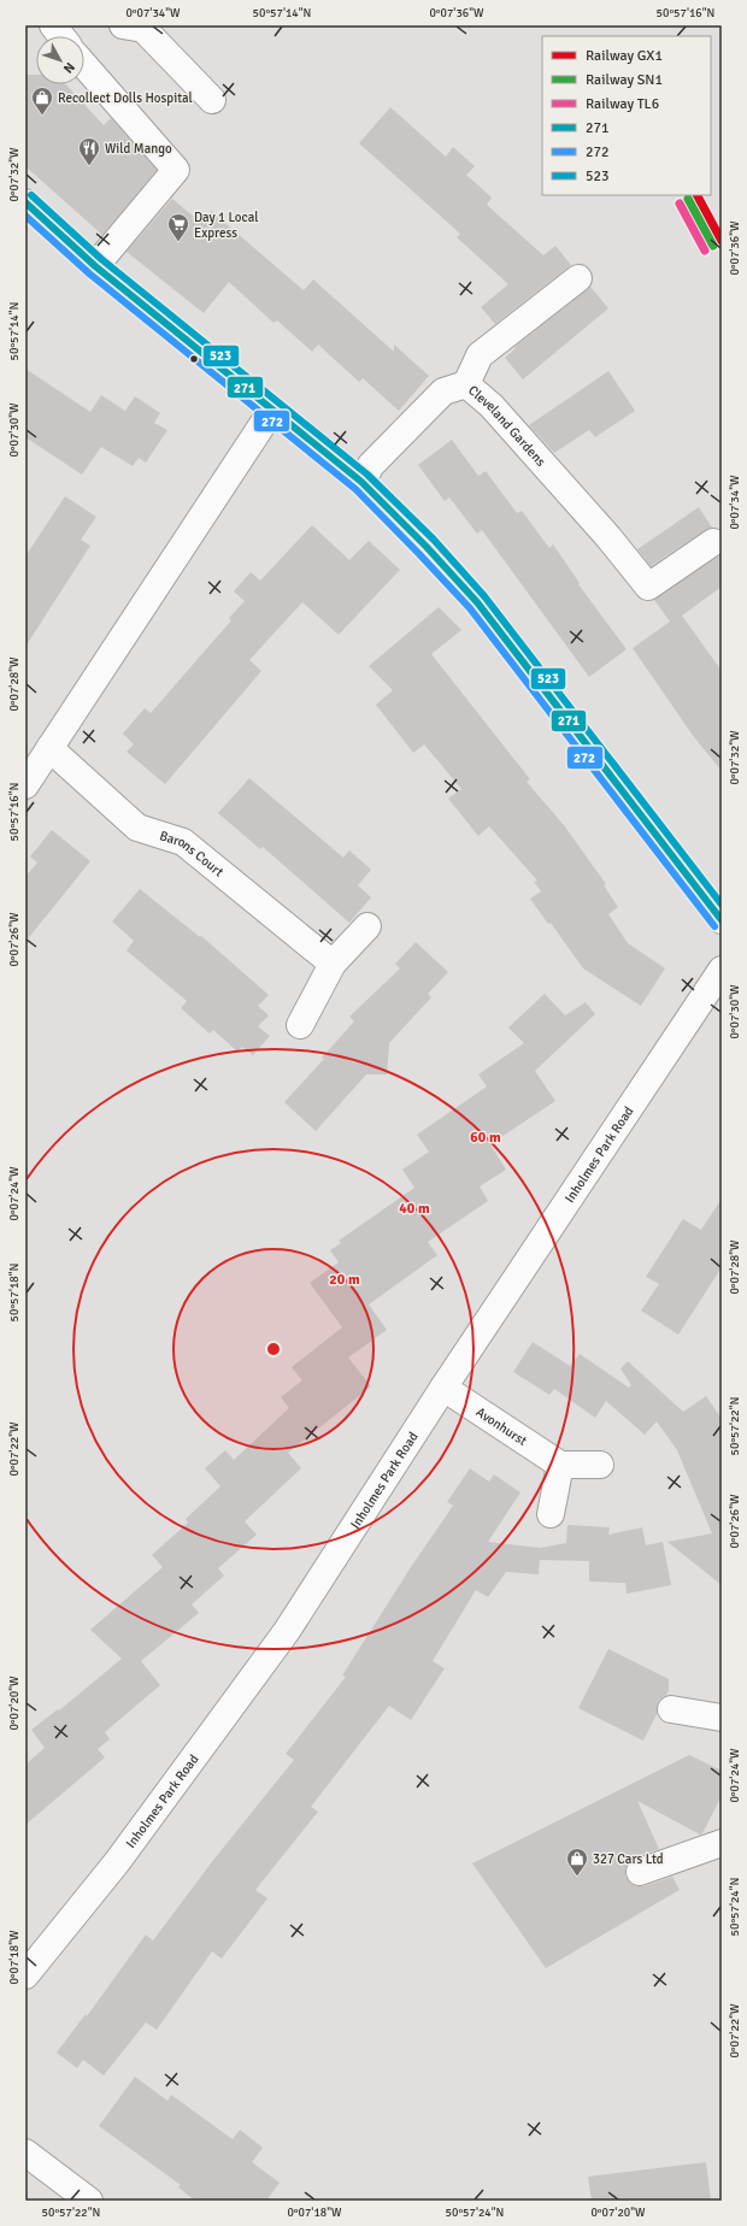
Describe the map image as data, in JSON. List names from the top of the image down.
{
  "streets": {
    "street": [
      "Cleveland Gardens",
      "Barons Court",
      "Inholmes Park Road",
      "Avonhurst"
    ]
  },
  "crossings": [
    ["Inholmes Park Road", "Avonhurst"]
  ],
  "places": {
    "shop": ["Recollect Dolls Hospital", "327 Cars Ltd"],
    "restaurant": ["Wild Mango"],
    "supermarket": ["Day 1 Local Express"]
  },
  "lines": [
    "rail line GX1",
    "transit line 523",
    "rail line SN1",
    "transit line 271",
    "rail line TL6",
    "transit line 272"
  ],
  "legend": [
    "Railway GX1",
    "Railway SN1",
    "Railway TL6",
    "271",
    "272",
    "523"
  ],
  "north": "bottom right",
  "coordinates": [
    "0°07'34\"W",
    "50°57'14\"N",
    "0°07'36\"W",
    "50°57'16\"N",
    "0°07'32\"W",
    "0°07'30\"W",
    "0°07'28\"W",
    "0°07'26\"W",
    "0°07'24\"W",
    "50°57'18\"N",
    "50°57'22\"N",
    "0°07'22\"W",
    "0°07'20\"W",
    "50°57'24\"N",
    "0°07'18\"W"
  ],
  "rings": ["60 m", "40 m", "20 m"]
}
